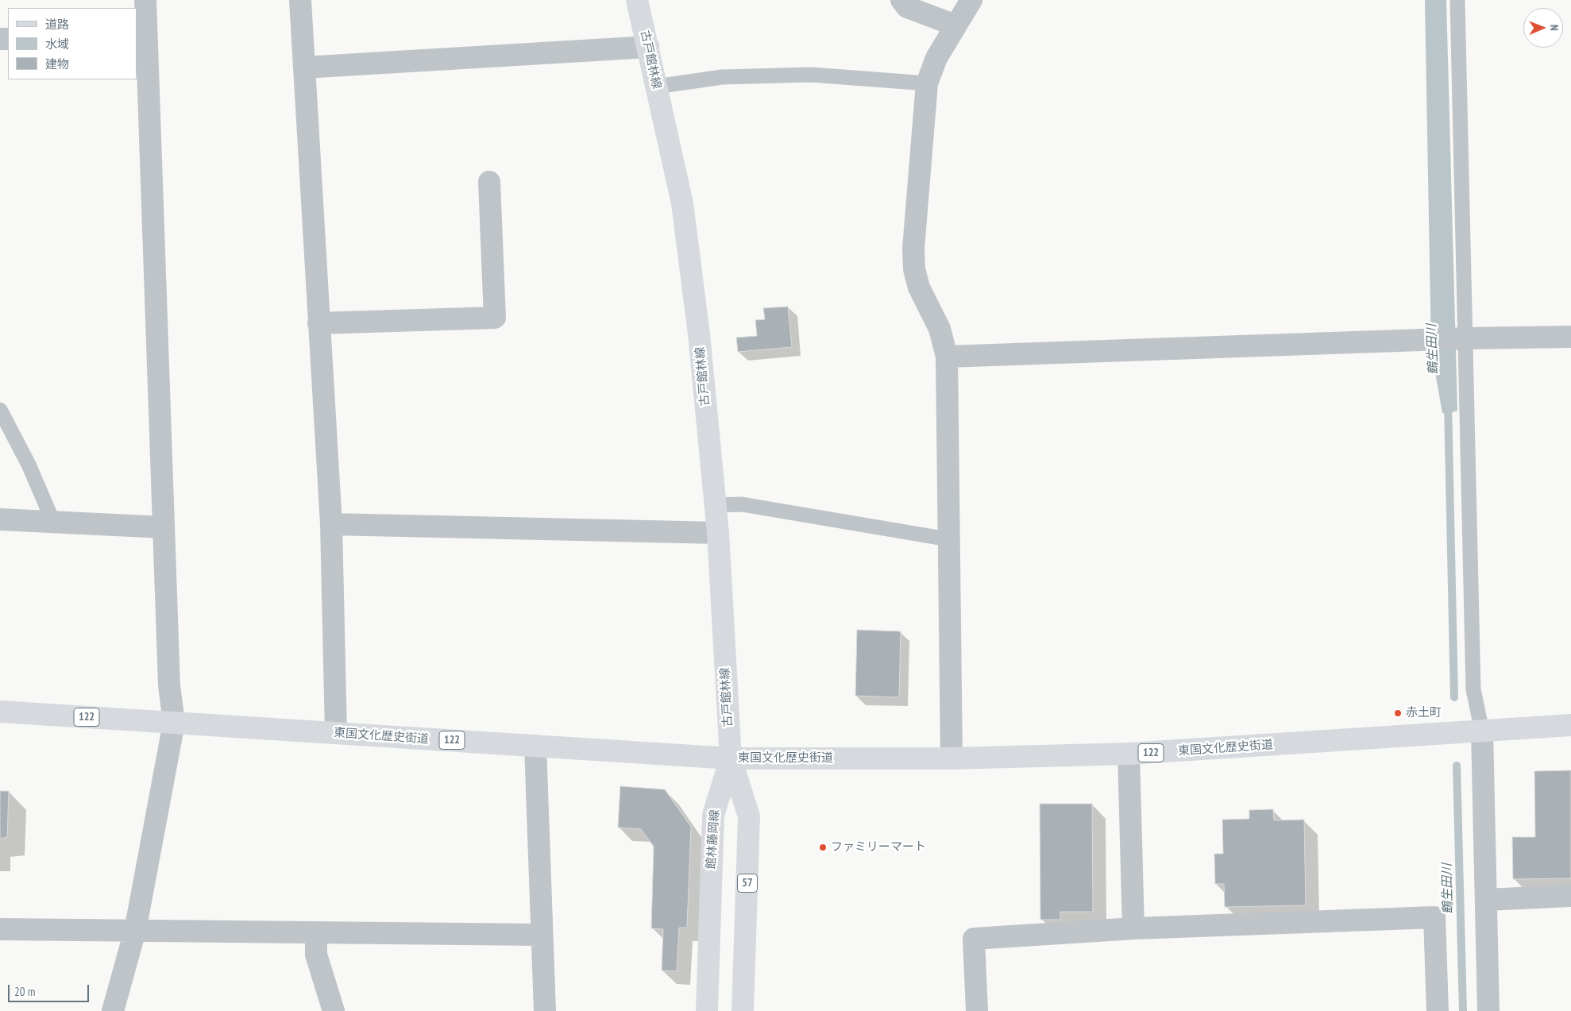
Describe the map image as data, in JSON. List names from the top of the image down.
{
  "streets": {
    "main road": [
      "古戸館林線",
      "122",
      "東国文化歴史街道",
      "館林藤岡線",
      "57"
    ]
  },
  "crossings": [
    ["古戸館林線", "東国文化歴史街道"],
    ["古戸館林線", "館林藤岡線"],
    ["古戸館林線", "57"],
    ["東国文化歴史街道", "館林藤岡線"],
    ["東国文化歴史街道", "57"],
    ["館林藤岡線", "57"]
  ],
  "water": ["鶴生田川"],
  "places": ["赤土町", "ファミリーマート"],
  "legend": ["道路", "水域", "建物"],
  "scale_bar": "20 m",
  "north": "right"
}
